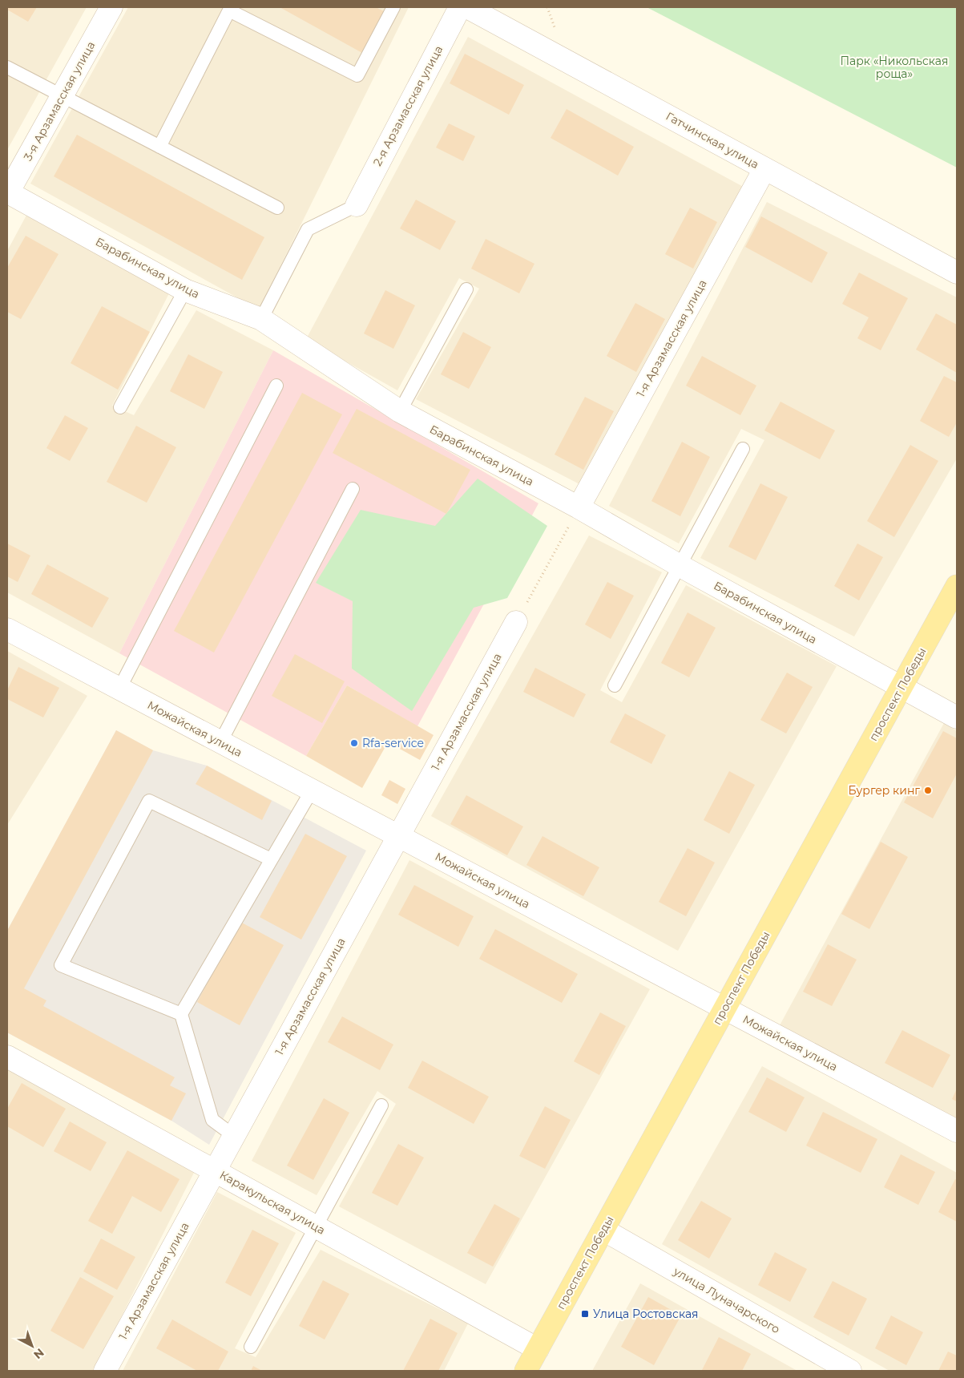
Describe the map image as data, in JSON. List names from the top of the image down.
{
  "streets": {
    "main road": ["проспект Победы"],
    "street": [
      "3-я Арзамасская улица",
      "2-я Арзамасская улица",
      "Гатчинская улица",
      "Барабинская улица",
      "1-я Арзамасская улица",
      "Можайская улица",
      "Каракульская улица",
      "улица Луначарского"
    ]
  },
  "crossings": [
    ["3-я Арзамасская улица", "Барабинская улица"],
    ["Гатчинская улица", "1-я Арзамасская улица"],
    ["Барабинская улица", "1-я Арзамасская улица"],
    ["Барабинская улица", "проспект Победы"],
    ["1-я Арзамасская улица", "Можайская улица"],
    ["1-я Арзамасская улица", "Каракульская улица"],
    ["проспект Победы", "Можайская улица"],
    ["проспект Победы", "Каракульская улица"],
    ["проспект Победы", "улица Луначарского"]
  ],
  "parks": ["Парк «Никольская роща»"],
  "places": {
    "other": ["Rfa-service", "Бургер кинг"],
    "transit": ["Улица Ростовская"]
  },
  "north": "bottom right"
}
